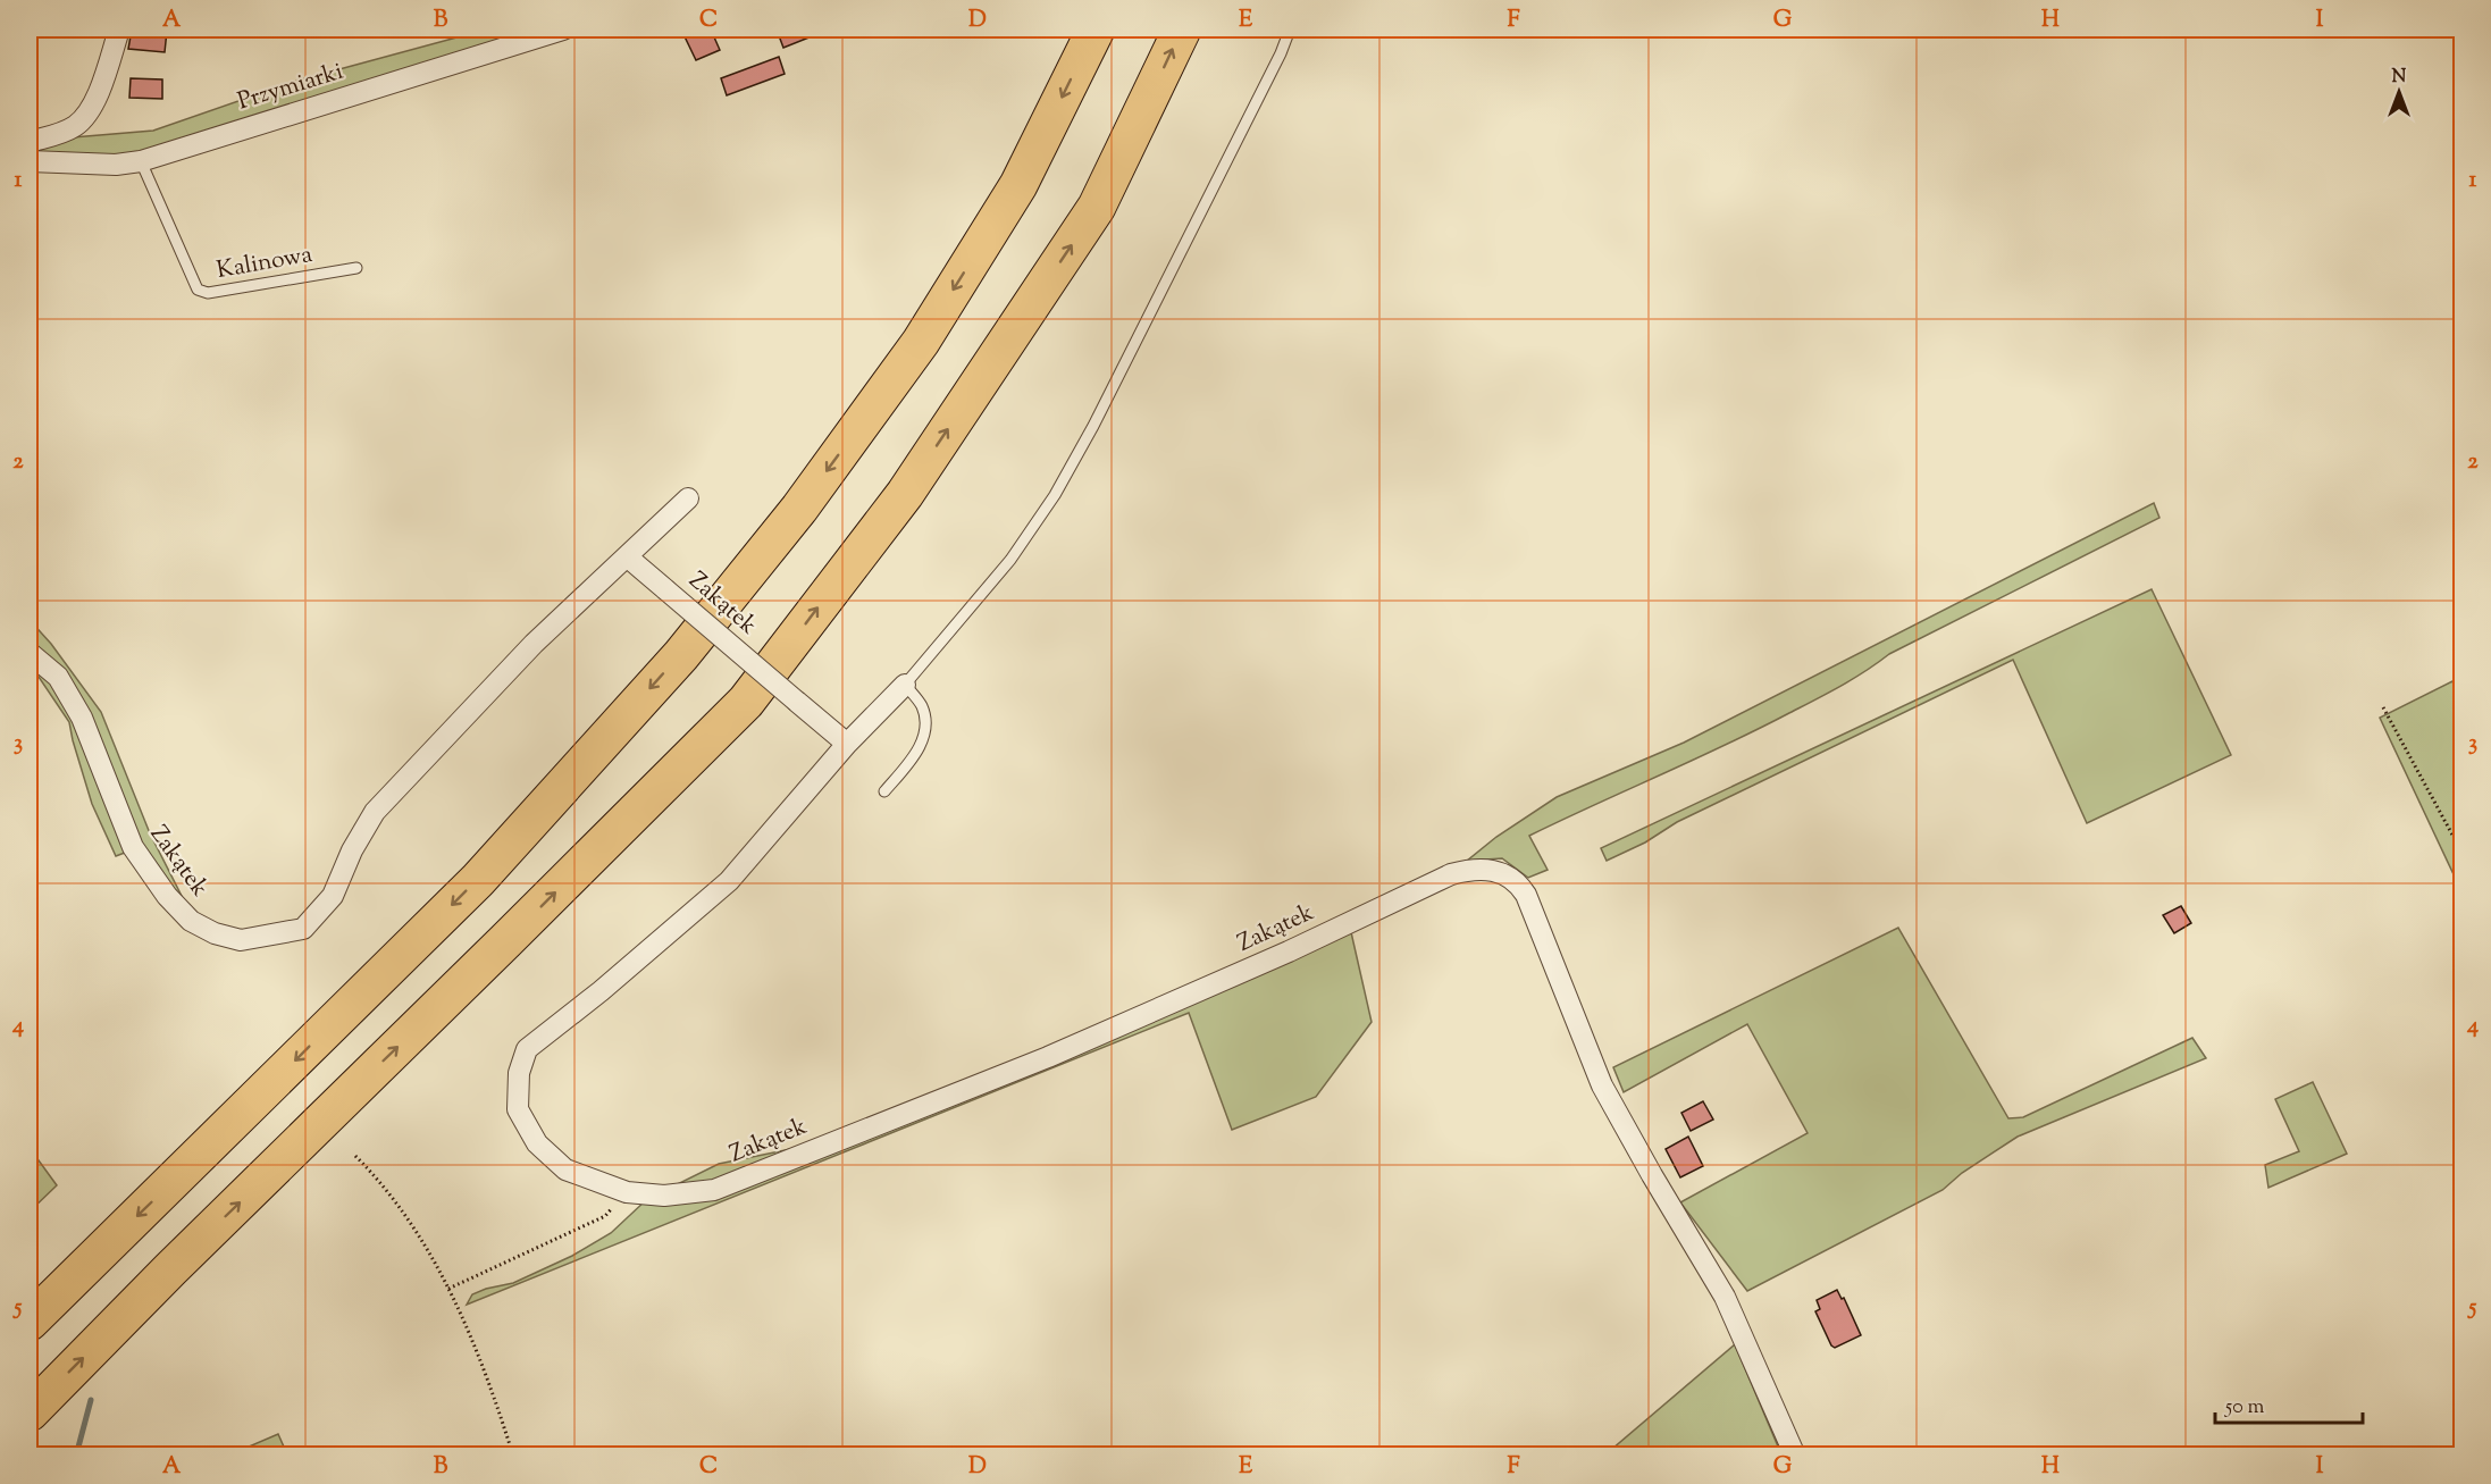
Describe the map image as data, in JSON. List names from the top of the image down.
{
  "streets": {
    "street": ["Przymiarki", "Zakątek"],
    "lane": ["Kalinowa"]
  },
  "crossings": [
    ["Przymiarki", "Kalinowa"]
  ],
  "scale_bar": "50 m",
  "north": "top",
  "grid": {
    "columns": [
      "A",
      "B",
      "C",
      "D",
      "E",
      "F",
      "G",
      "H",
      "I"
    ],
    "rows": [
      "1",
      "2",
      "3",
      "4",
      "5"
    ]
  }
}
